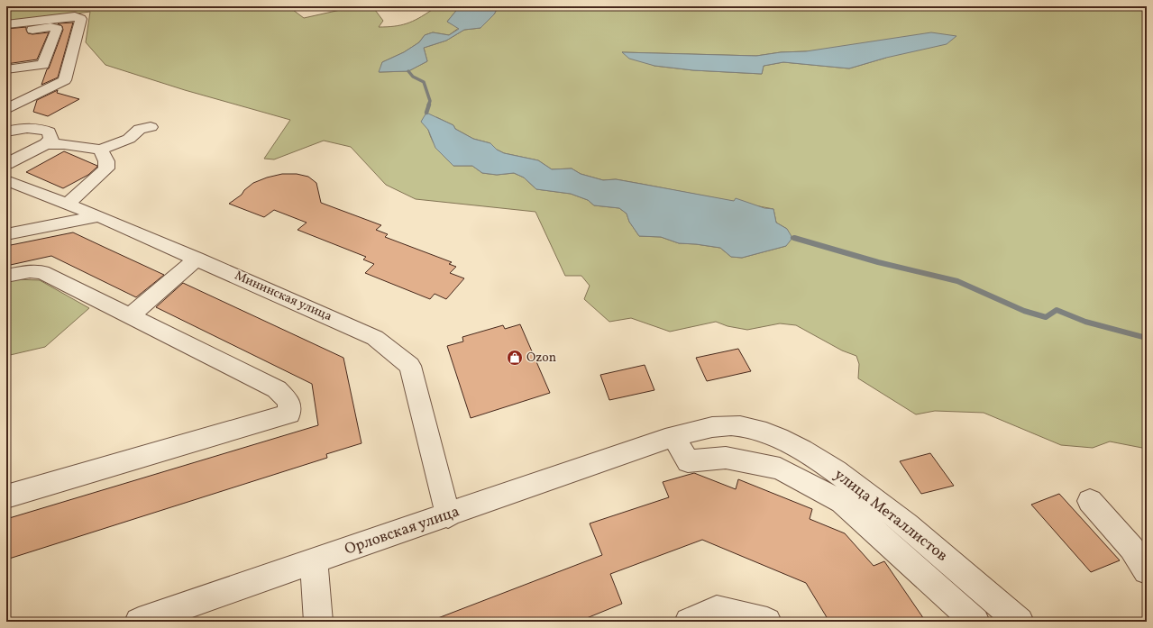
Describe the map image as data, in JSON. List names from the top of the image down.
{
  "streets": {
    "street": ["Мининская улица", "улица Металлистов", "Орловская улица"]
  },
  "crossings": [
    ["Мининская улица", "Орловская улица"],
    ["улица Металлистов", "Орловская улица"]
  ],
  "places": {
    "shop": ["Ozon"]
  }
}
